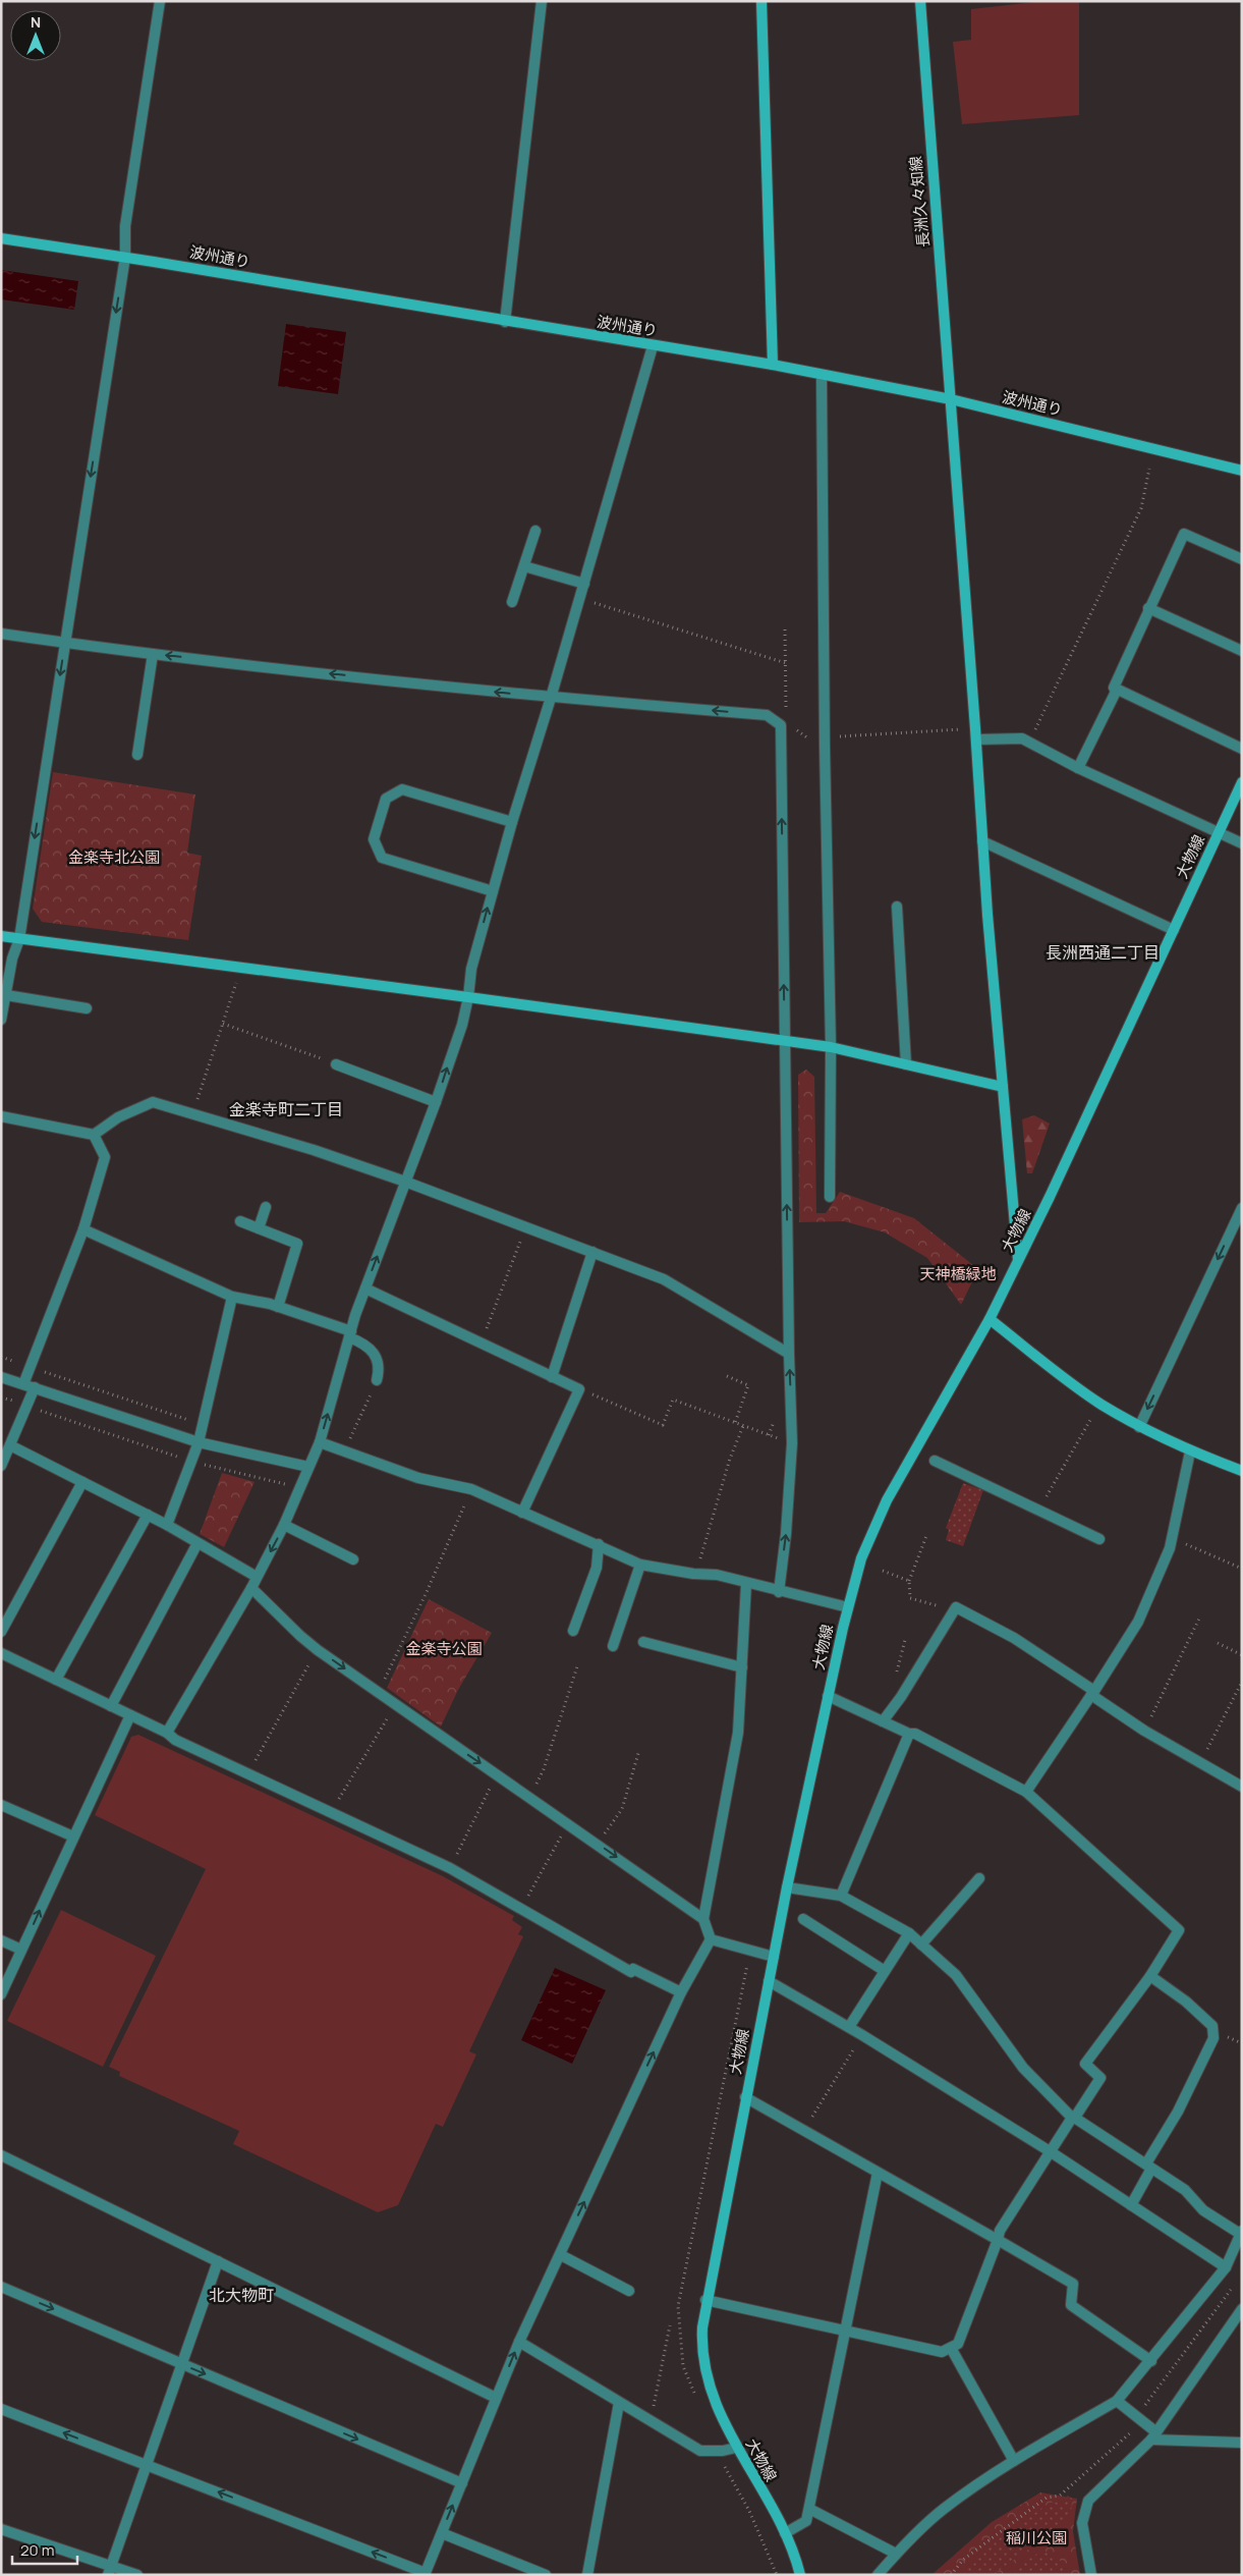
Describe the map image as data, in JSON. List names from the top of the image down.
{
  "streets": {
    "street": ["長洲久々知線", "波州通り", "大物線"]
  },
  "crossings": [
    ["長洲久々知線", "波州通り"],
    ["長洲久々知線", "大物線"]
  ],
  "districts": ["長洲西通二丁目", "金楽寺町二丁目", "北大物町"],
  "parks": [
    "金楽寺北公園",
    "天神橋緑地",
    "金楽寺公園",
    "稲川公園"
  ],
  "scale_bar": "20 m",
  "north": "top"
}
